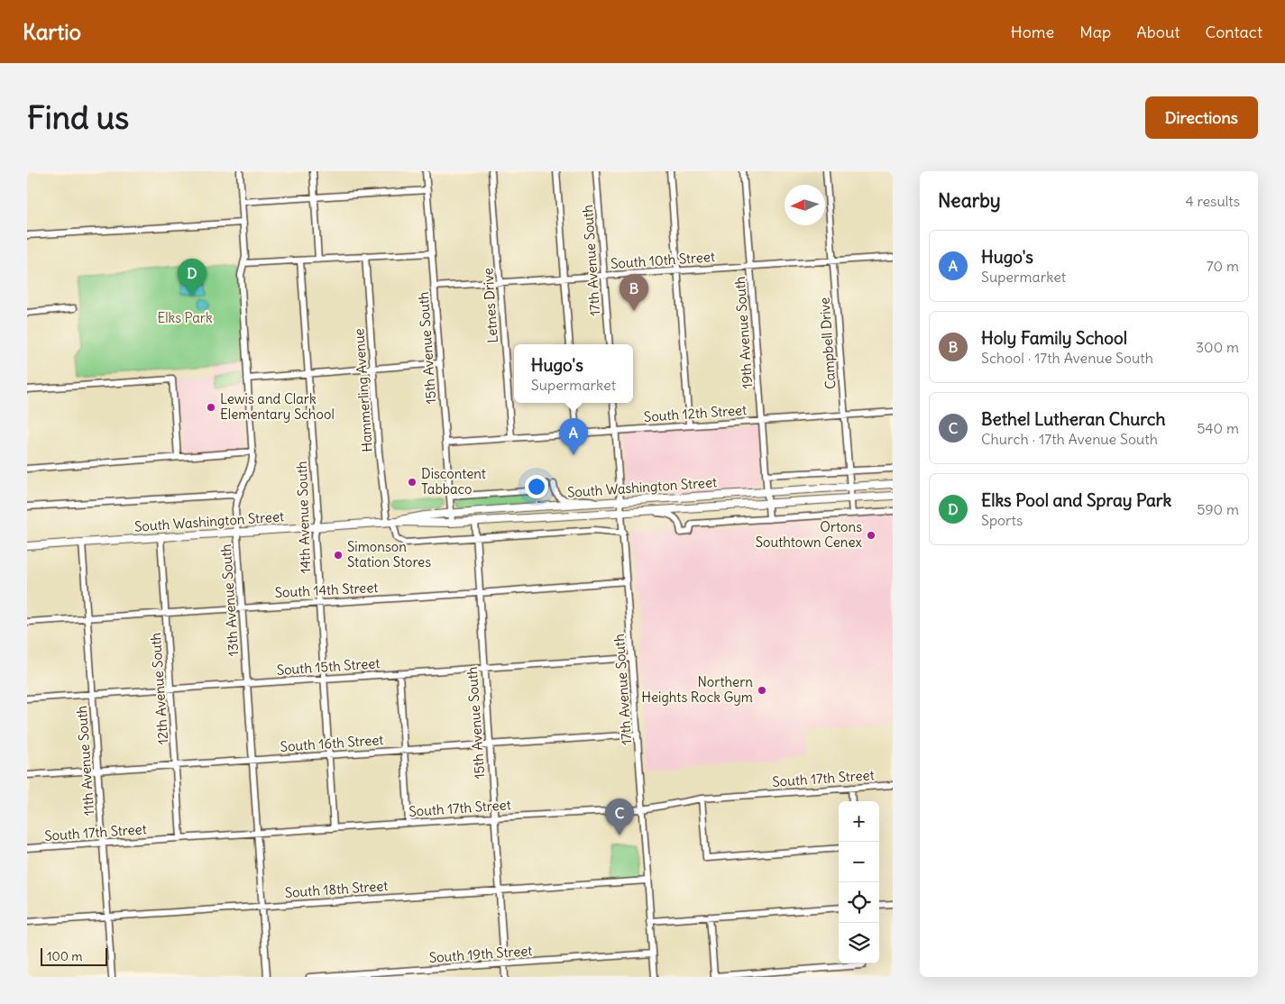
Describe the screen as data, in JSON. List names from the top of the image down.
{
  "streets": {
    "main road": ["South Washington Street"],
    "street": [
      "17th Avenue South",
      "South 10th Street",
      "Letnes Drive",
      "19th Avenue South",
      "Campbell Drive",
      "15th Avenue South",
      "Hammerling Avenue",
      "South 12th Street",
      "14th Avenue South",
      "South 14th Street",
      "13th Avenue South",
      "South 15th Street",
      "12th Avenue South",
      "South 16th Street",
      "11th Avenue South",
      "South 17th Street",
      "South 18th Street",
      "South 19th Street"
    ]
  },
  "crossings": [
    ["17th Avenue South", "South 10th Street"],
    ["17th Avenue South", "South 12th Street"],
    ["17th Avenue South", "South Washington Street"],
    ["17th Avenue South", "South 14th Street"],
    ["17th Avenue South", "South 15th Street"],
    ["17th Avenue South", "South 16th Street"],
    ["17th Avenue South", "South 17th Street"],
    ["17th Avenue South", "South 18th Street"],
    ["17th Avenue South", "South 19th Street"],
    ["South 10th Street", "Letnes Drive"],
    ["South 10th Street", "19th Avenue South"],
    ["South 10th Street", "Campbell Drive"],
    ["South 10th Street", "15th Avenue South"],
    ["Letnes Drive", "South 12th Street"],
    ["19th Avenue South", "South 12th Street"],
    ["19th Avenue South", "South Washington Street"],
    ["Campbell Drive", "South 12th Street"],
    ["Campbell Drive", "South Washington Street"],
    ["15th Avenue South", "Hammerling Avenue"],
    ["15th Avenue South", "South 12th Street"],
    ["15th Avenue South", "South Washington Street"],
    ["15th Avenue South", "South 14th Street"],
    ["15th Avenue South", "South 15th Street"],
    ["15th Avenue South", "South 16th Street"],
    ["15th Avenue South", "South 17th Street"],
    ["15th Avenue South", "South 18th Street"],
    ["15th Avenue South", "South 19th Street"],
    ["Hammerling Avenue", "South Washington Street"],
    ["South Washington Street", "14th Avenue South"],
    ["South Washington Street", "13th Avenue South"],
    ["South Washington Street", "12th Avenue South"],
    ["South Washington Street", "11th Avenue South"],
    ["14th Avenue South", "South 14th Street"],
    ["14th Avenue South", "South 15th Street"],
    ["14th Avenue South", "South 16th Street"],
    ["14th Avenue South", "South 17th Street"],
    ["South 14th Street", "13th Avenue South"],
    ["South 14th Street", "12th Avenue South"],
    ["South 14th Street", "11th Avenue South"],
    ["13th Avenue South", "South 15th Street"],
    ["13th Avenue South", "South 16th Street"],
    ["13th Avenue South", "South 17th Street"],
    ["13th Avenue South", "South 18th Street"],
    ["South 15th Street", "12th Avenue South"],
    ["South 15th Street", "11th Avenue South"],
    ["12th Avenue South", "South 16th Street"],
    ["12th Avenue South", "South 17th Street"],
    ["South 16th Street", "11th Avenue South"],
    ["11th Avenue South", "South 17th Street"],
    ["11th Avenue South", "South 18th Street"]
  ],
  "parks": ["Elks Park"],
  "places": [
    "Lewis and Clark Elementary School",
    "Discontent Tabbaco",
    "Ortons Southtown Cenex",
    "Simonson Station Stores",
    "Northern Heights Rock Gym"
  ],
  "scale_bar": "100 m",
  "north": "left",
  "page": {
    "header": "Kartio",
    "nav": [
      "Home",
      "Map",
      "About",
      "Contact"
    ],
    "buttons": "Directions",
    "title": "Find us",
    "heading": ["Nearby", "4 results"],
    "list": [
      {
        "mark": "A",
        "name": "Hugo's",
        "note": "Supermarket",
        "value": "70 m"
      },
      {
        "mark": "B",
        "name": "Holy Family School",
        "note": "School · 17th Avenue South",
        "value": "300 m"
      },
      {
        "mark": "C",
        "name": "Bethel Lutheran Church",
        "note": "Church · 17th Avenue South",
        "value": "540 m"
      },
      {
        "mark": "D",
        "name": "Elks Pool and Spray Park",
        "note": "Sports",
        "value": "590 m"
      }
    ],
    "pins": [
      "D",
      "B",
      "A",
      "C"
    ],
    "popup": ["Hugo's", "Supermarket"],
    "map_buttons": ["+", "−"],
    "scale": "100 m"
  }
}
